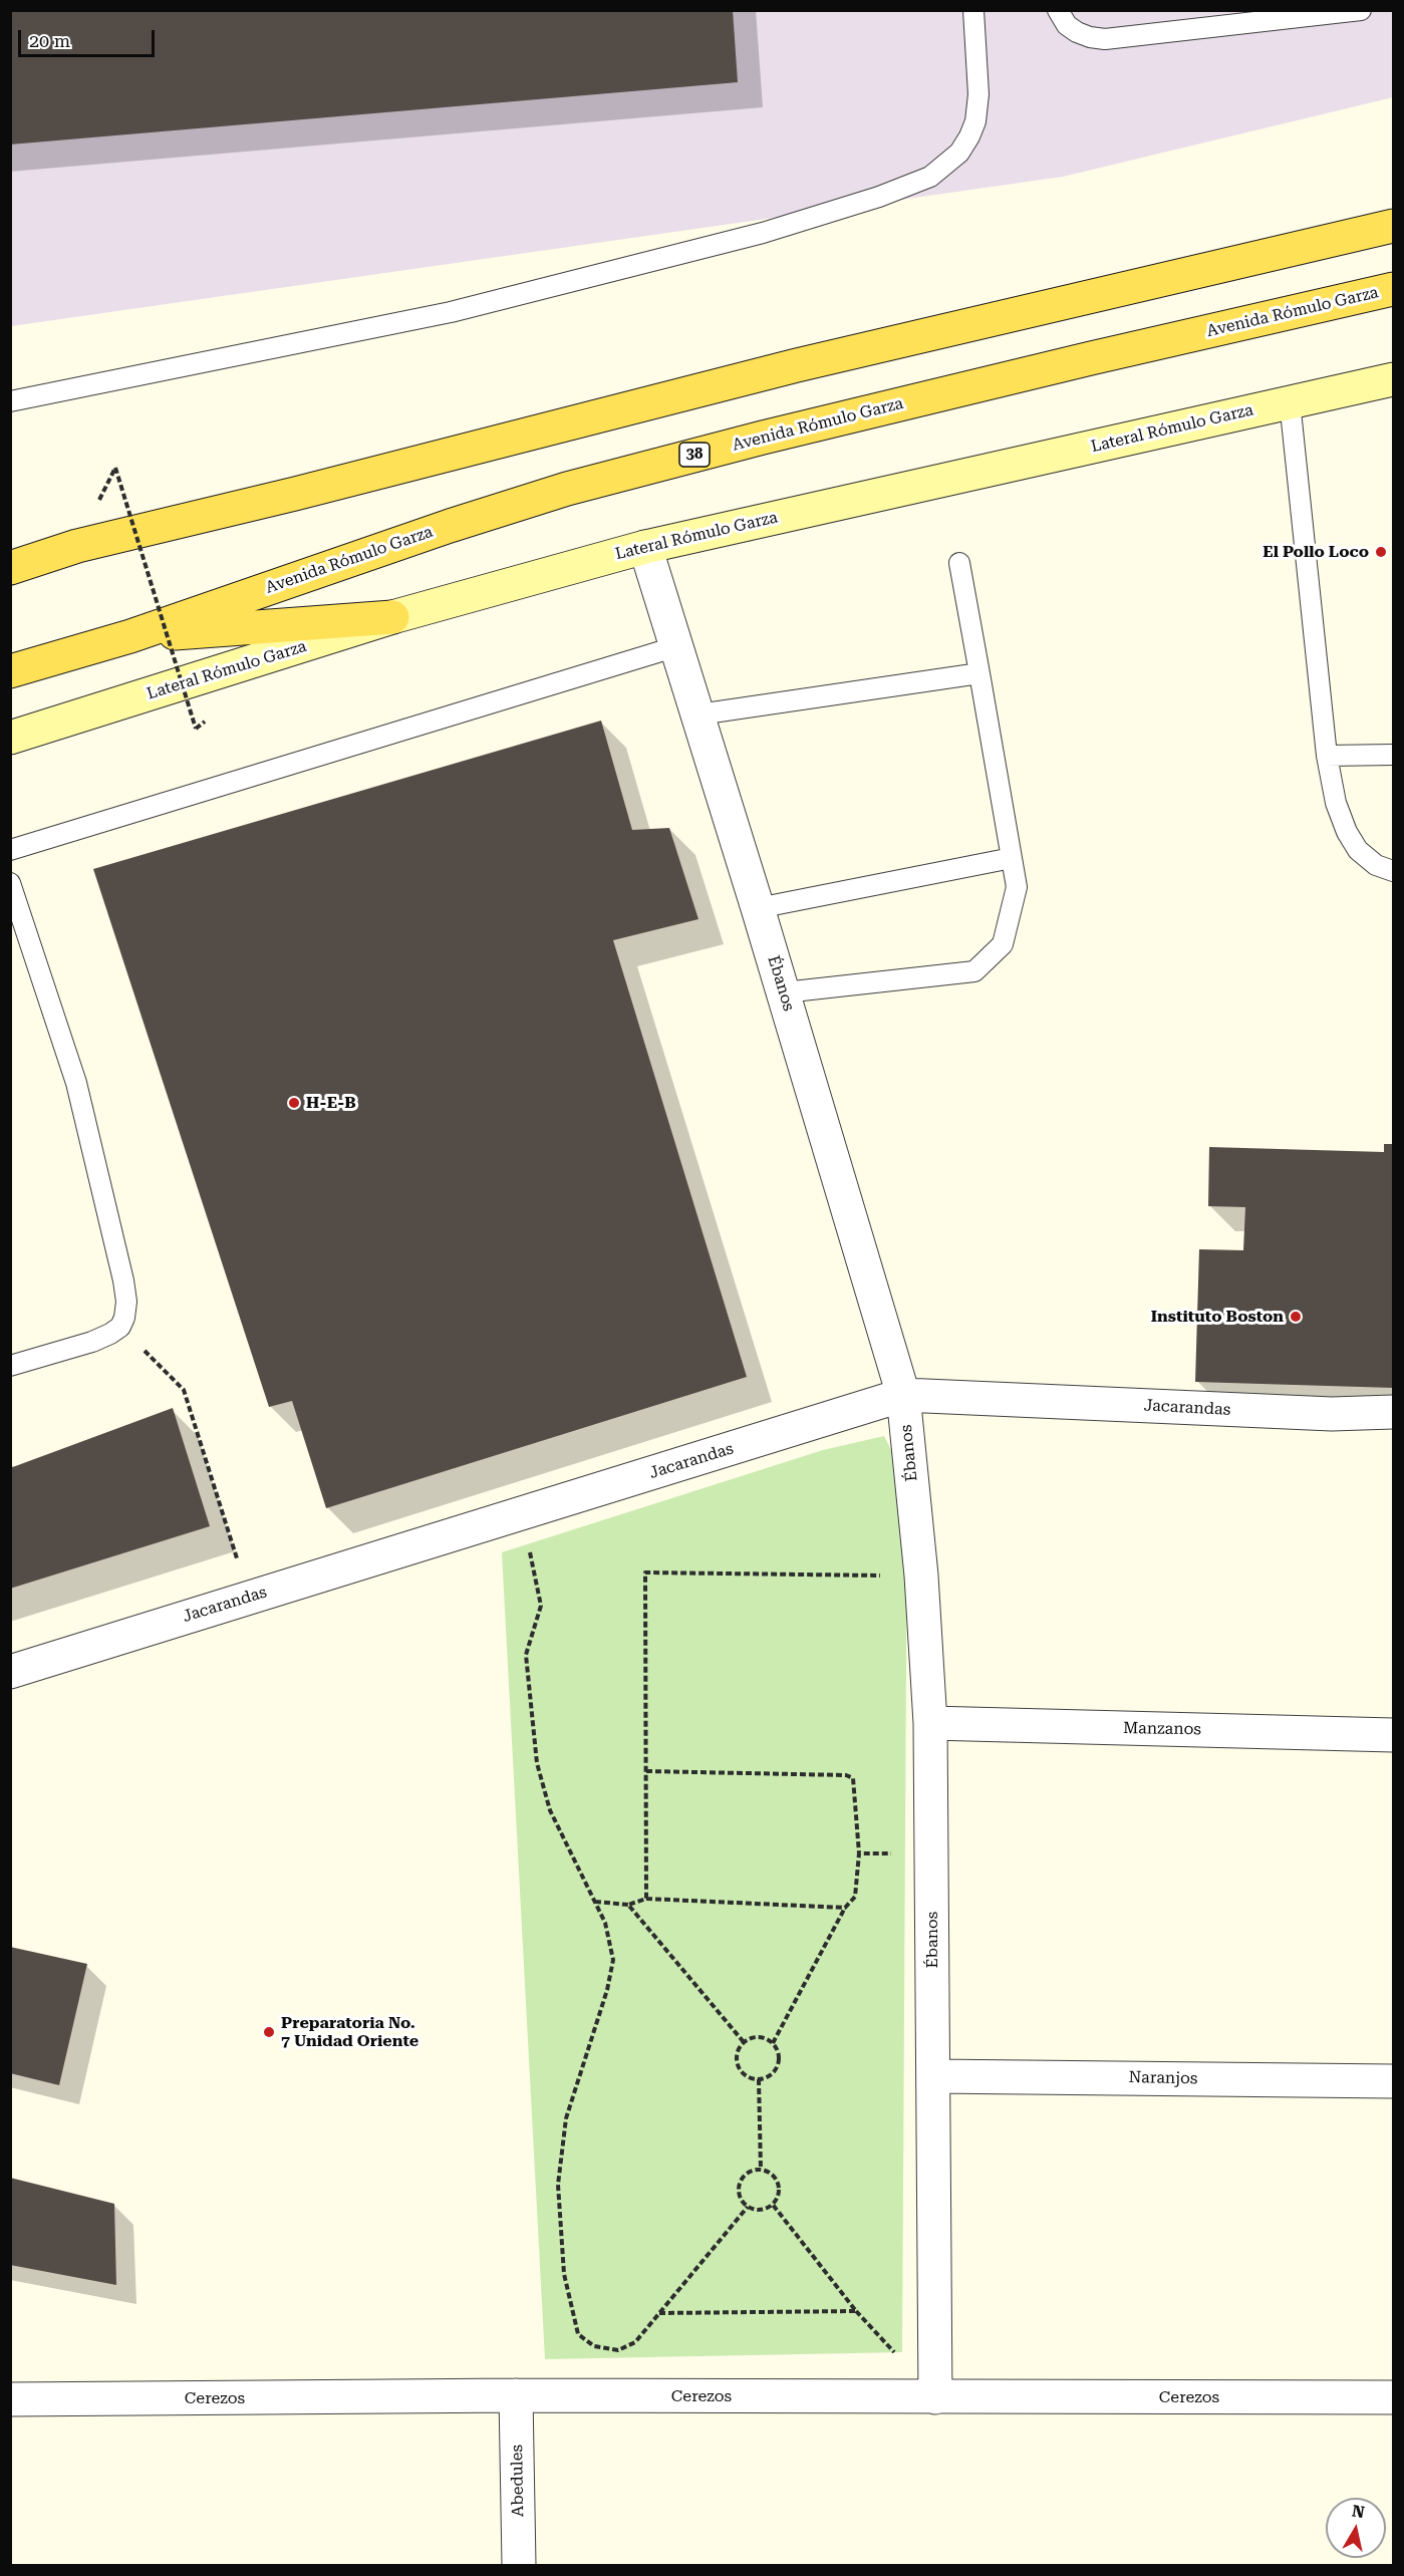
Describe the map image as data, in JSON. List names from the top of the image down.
{
  "streets": {
    "main road": ["Avenida Rómulo Garza", "38"],
    "street": [
      "Lateral Rómulo Garza",
      "Ébanos",
      "Jacarandas",
      "Manzanos",
      "Naranjos",
      "Cerezos",
      "Abedules"
    ]
  },
  "crossings": [
    ["Lateral Rómulo Garza", "Ébanos"],
    ["Ébanos", "Jacarandas"],
    ["Ébanos", "Manzanos"],
    ["Ébanos", "Naranjos"],
    ["Ébanos", "Cerezos"],
    ["Cerezos", "Abedules"]
  ],
  "places": [
    "El Pollo Loco",
    "H-E-B",
    "Instituto Boston",
    "Preparatoria No. 7 Unidad Oriente"
  ],
  "scale_bar": "20 m",
  "north": "top"
}
